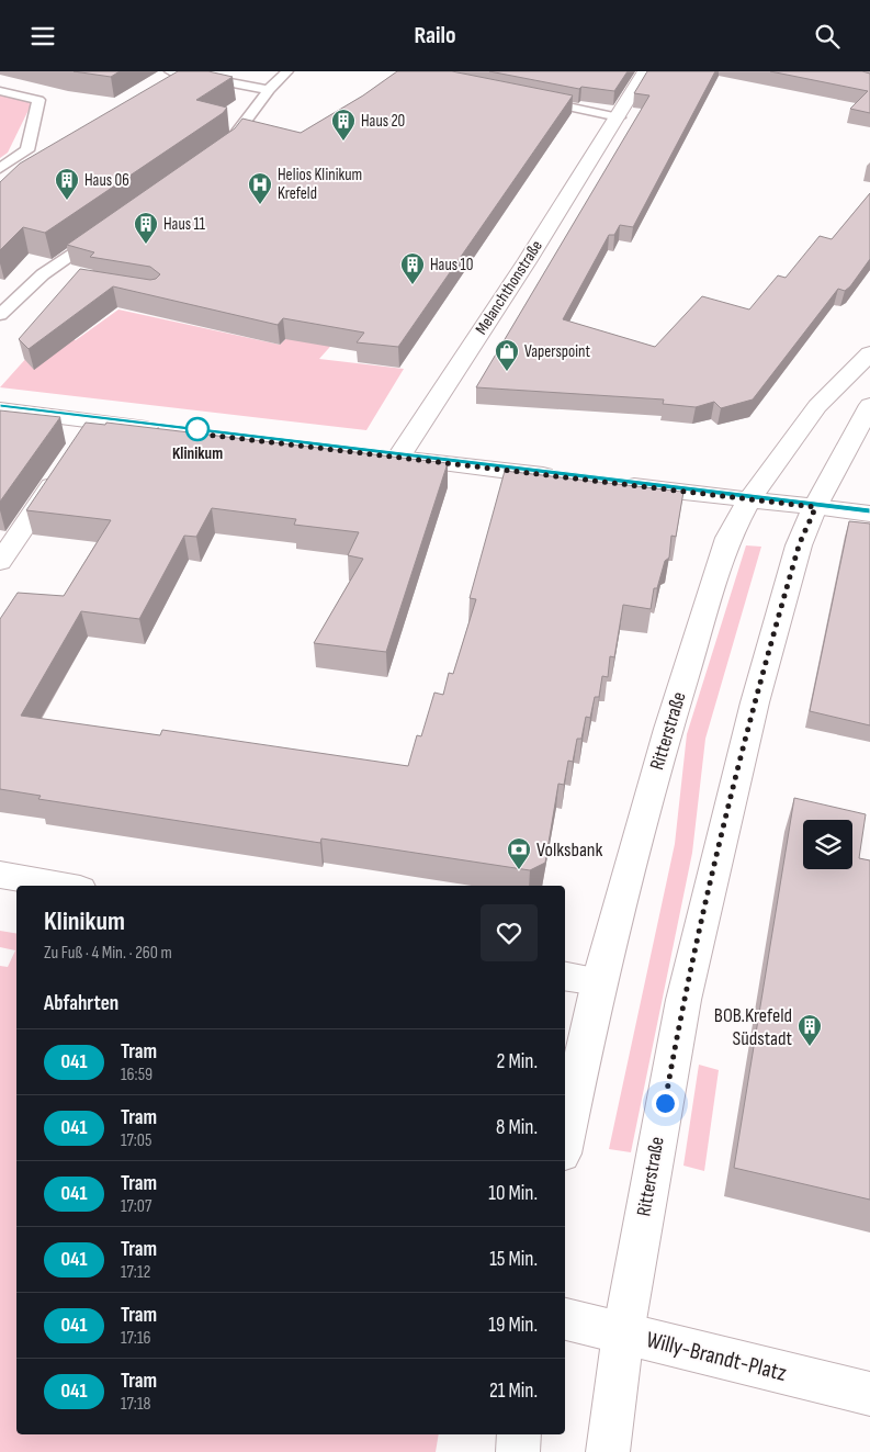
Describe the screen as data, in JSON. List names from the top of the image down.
{
  "streets": {
    "main road": ["Melanchthonstraße", "Ritterstraße", "Willy-Brandt-Platz"]
  },
  "crossings": [
    ["Ritterstraße", "Willy-Brandt-Platz"]
  ],
  "places": {
    "building": [
      "Haus 20",
      "Haus 06",
      "Haus 11",
      "Haus 10",
      "BOB.Krefeld Südstadt"
    ],
    "hospital": ["Helios Klinikum Krefeld"],
    "shop": ["Vaperspoint"],
    "other": ["Klinikum"],
    "bank": ["Volksbank"]
  },
  "lines": ["tram line 041"],
  "page": {
    "header": "Railo",
    "heading": [
      ["Klinikum", "Zu Fuß · 4 Min. · 260 m"],
      "Abfahrten"
    ],
    "list": [
      {
        "mark": "041",
        "name": "Tram",
        "note": "16:59",
        "value": "2 Min."
      },
      {
        "mark": "041",
        "name": "Tram",
        "note": "17:05",
        "value": "8 Min."
      },
      {
        "mark": "041",
        "name": "Tram",
        "note": "17:07",
        "value": "10 Min."
      },
      {
        "mark": "041",
        "name": "Tram",
        "note": "17:12",
        "value": "15 Min."
      },
      {
        "mark": "041",
        "name": "Tram",
        "note": "17:16",
        "value": "19 Min."
      },
      {
        "mark": "041",
        "name": "Tram",
        "note": "17:18",
        "value": "21 Min."
      }
    ]
  }
}
